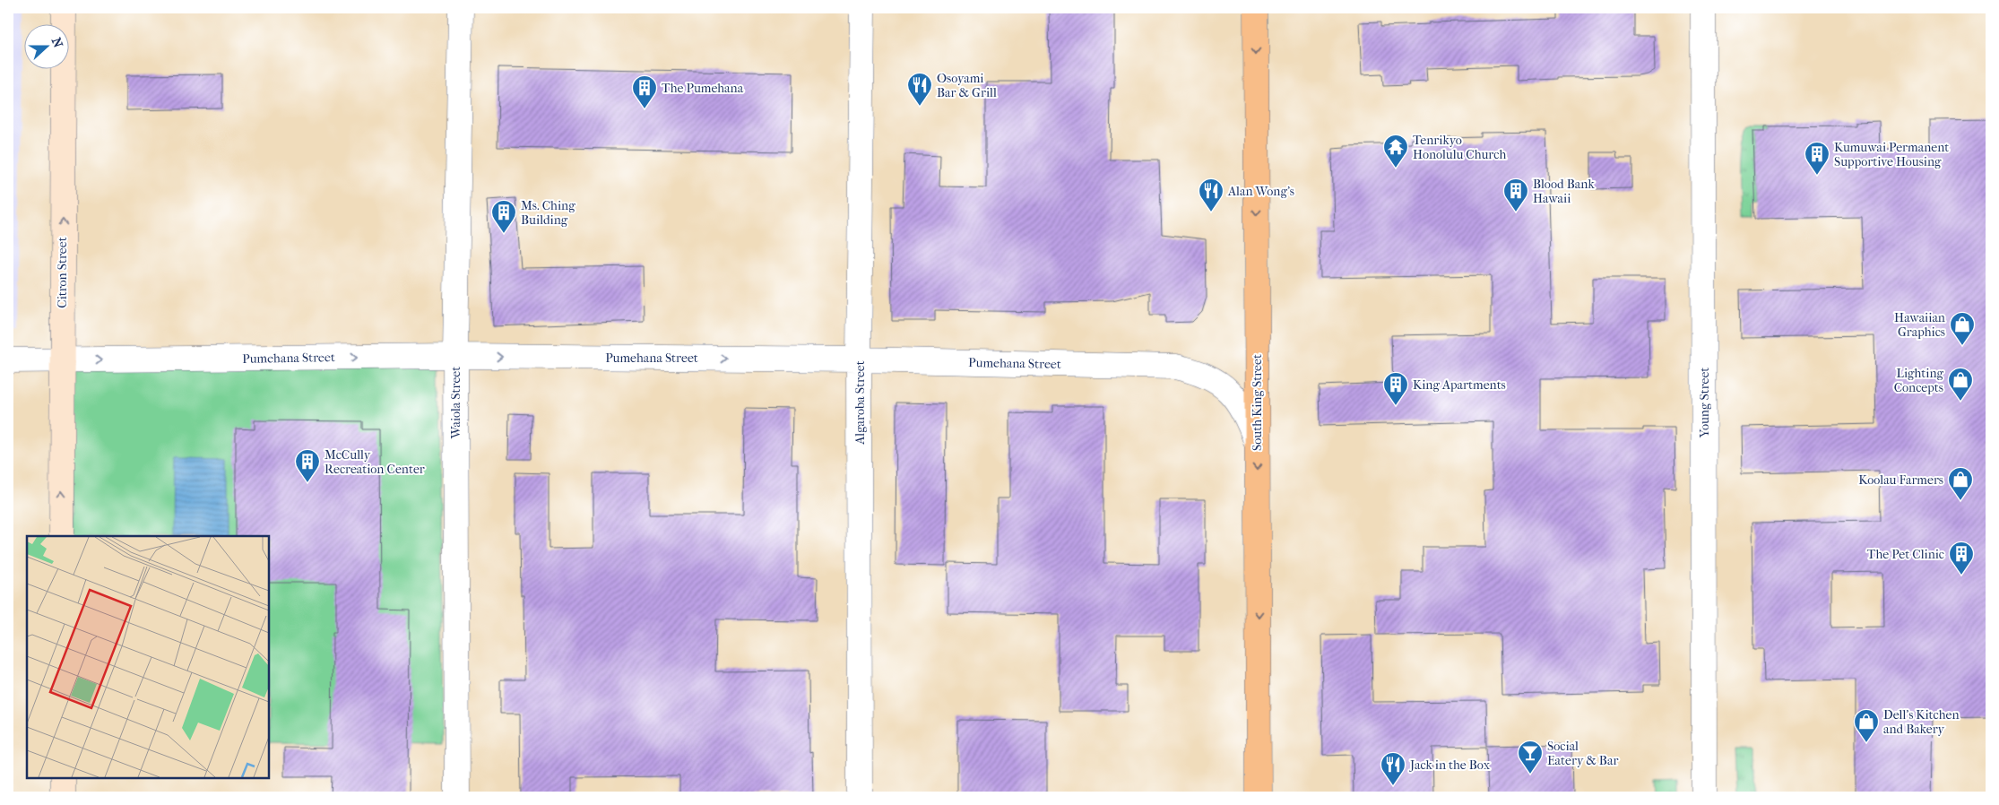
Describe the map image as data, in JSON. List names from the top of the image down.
{
  "streets": {
    "main road": ["South King Street"],
    "street": [
      "Citron Street",
      "Pumehana Street",
      "Waiola Street",
      "Algaroba Street",
      "Young Street"
    ]
  },
  "crossings": [
    ["Citron Street", "Pumehana Street"],
    ["Pumehana Street", "Waiola Street"],
    ["Pumehana Street", "Algaroba Street"],
    ["Pumehana Street", "South King Street"]
  ],
  "one_way": ["Citron Street", "Pumehana Street", "South King Street"],
  "places": {
    "restaurant": ["Osoyami Bar & Grill", "Alan Wong’s", "Jack in the Box"],
    "building": [
      "The Pumehana",
      "Kumuwai Permanent Supportive Housing",
      "Blood Bank Hawaii",
      "Ms. Ching Building",
      "King Apartments",
      "McCully Recreation Center",
      "The Pet Clinic"
    ],
    "temple": ["Tenrikyo Honolulu Church"],
    "shop": [
      "Hawaiian Graphics",
      "Lighting Concepts",
      "Koolau Farmers",
      "Dell's Kitchen and Bakery"
    ],
    "bar": ["Social Eatery & Bar"]
  },
  "north": "right"
}
